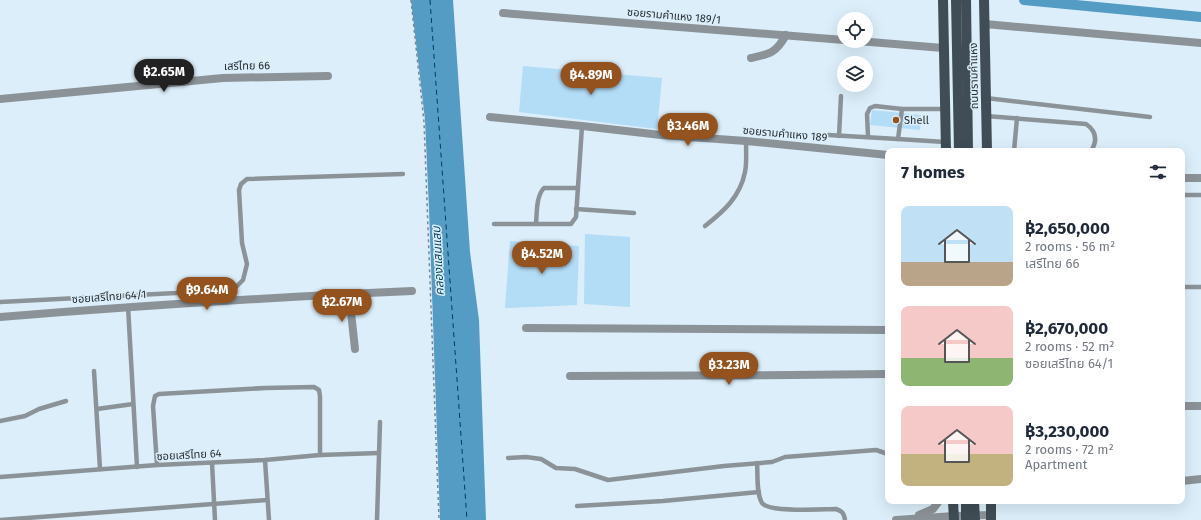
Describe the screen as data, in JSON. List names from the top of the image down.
{
  "streets": {
    "main road": ["ถนนรามคำแหง"],
    "street": [
      "ซอยรามคำแหง 189/1",
      "เสรีไทย 66",
      "ซอยรามคำแหง 189",
      "ซอยเสรีไทย 64/1"
    ],
    "lane": ["ซอยเสรีไทย 64"]
  },
  "water": ["คลองแสนแสบ"],
  "places": ["Shell"],
  "page": {
    "price": [
      "฿2.65M",
      "฿4.89M",
      "฿3.46M",
      "฿4.52M",
      "฿9.64M",
      "฿2.67M",
      "฿3.23M"
    ],
    "heading": "7 homes",
    "list": [
      {
        "name": "฿2,650,000",
        "note": "2 rooms · 56 m² · เสรีไทย 66"
      },
      {
        "name": "฿2,670,000",
        "note": "2 rooms · 52 m² · ซอยเสรีไทย 64/1"
      },
      {
        "name": "฿3,230,000",
        "note": "2 rooms · 72 m² · Apartment"
      }
    ]
  }
}
